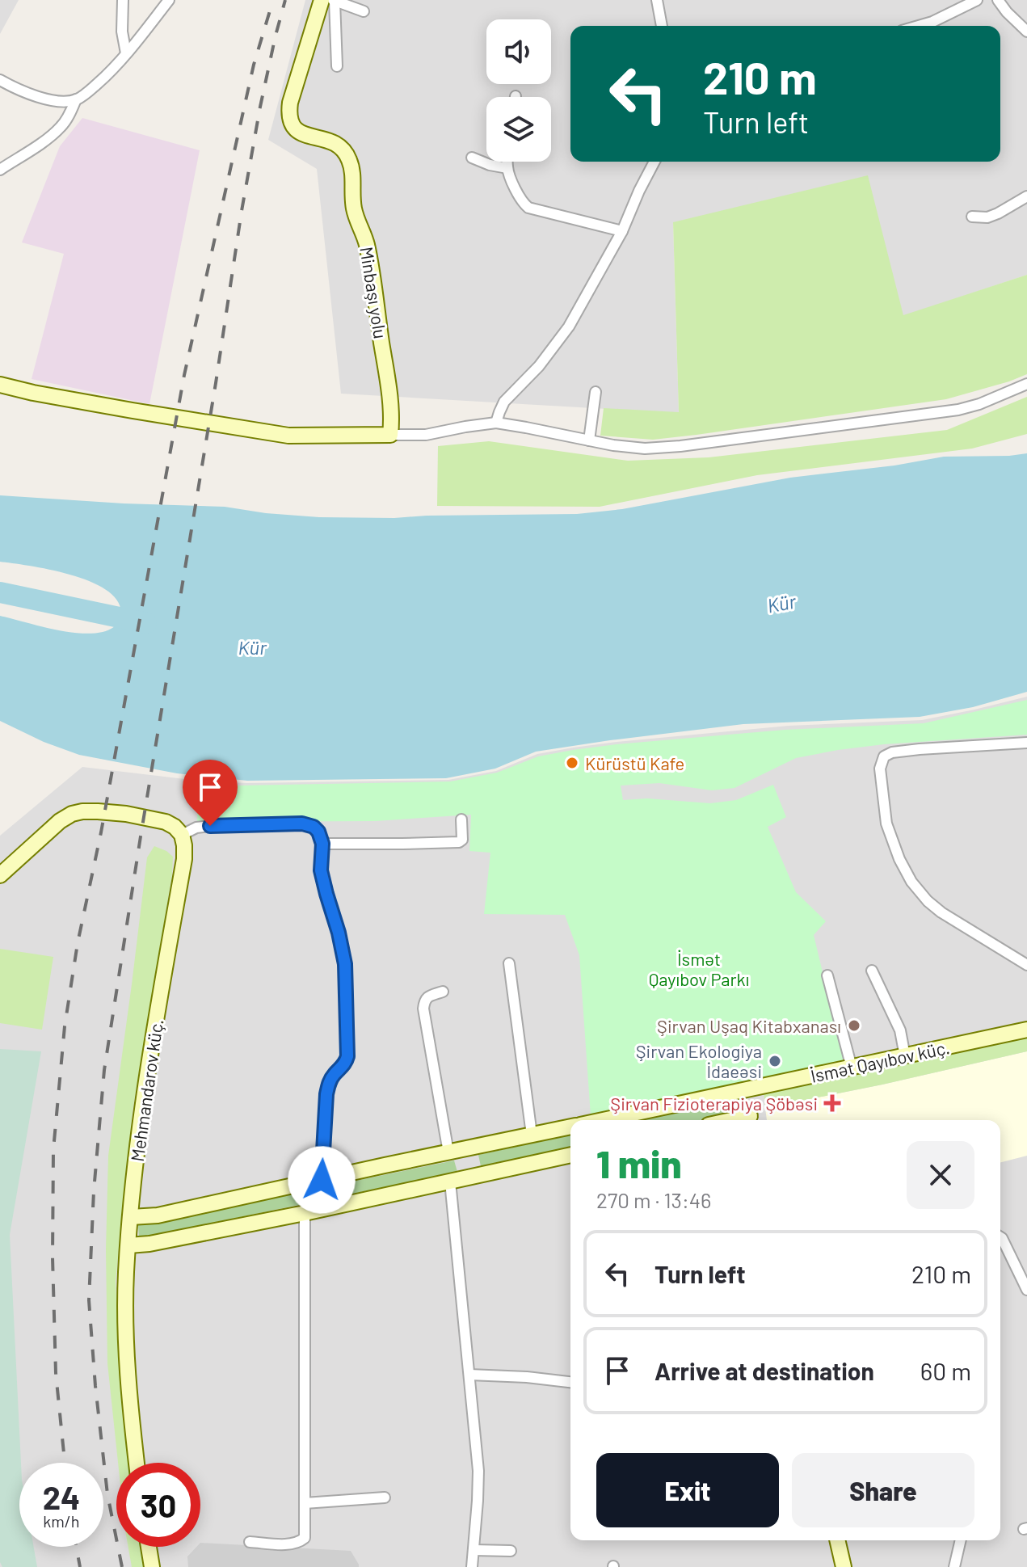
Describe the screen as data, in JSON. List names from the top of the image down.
{
  "streets": {
    "street": ["Minbaşı yolu", "İsmət Qayıbov küç.", "Mehmandarov küç."]
  },
  "water": ["Kür"],
  "parks": ["İsmət Qayıbov Parkı"],
  "places": {
    "other": ["Kürüstü Kafe", "Şirvan Uşaq Kitabxanası", "Şirvan Ekologiya İdaeəsi"],
    "health": ["Şirvan Fizioterapiya Şöbəsi"]
  },
  "page": {
    "turn": ["210 m", "Turn left"],
    "heading": ["1 min", "270 m · 13:46"],
    "list": [
      {
        "name": "Turn left",
        "value": "210 m"
      },
      {
        "name": "Arrive at destination",
        "value": "60 m"
      }
    ],
    "buttons": ["Exit", "Share"],
    "speed": "24 km/h",
    "limit": "30"
  }
}
